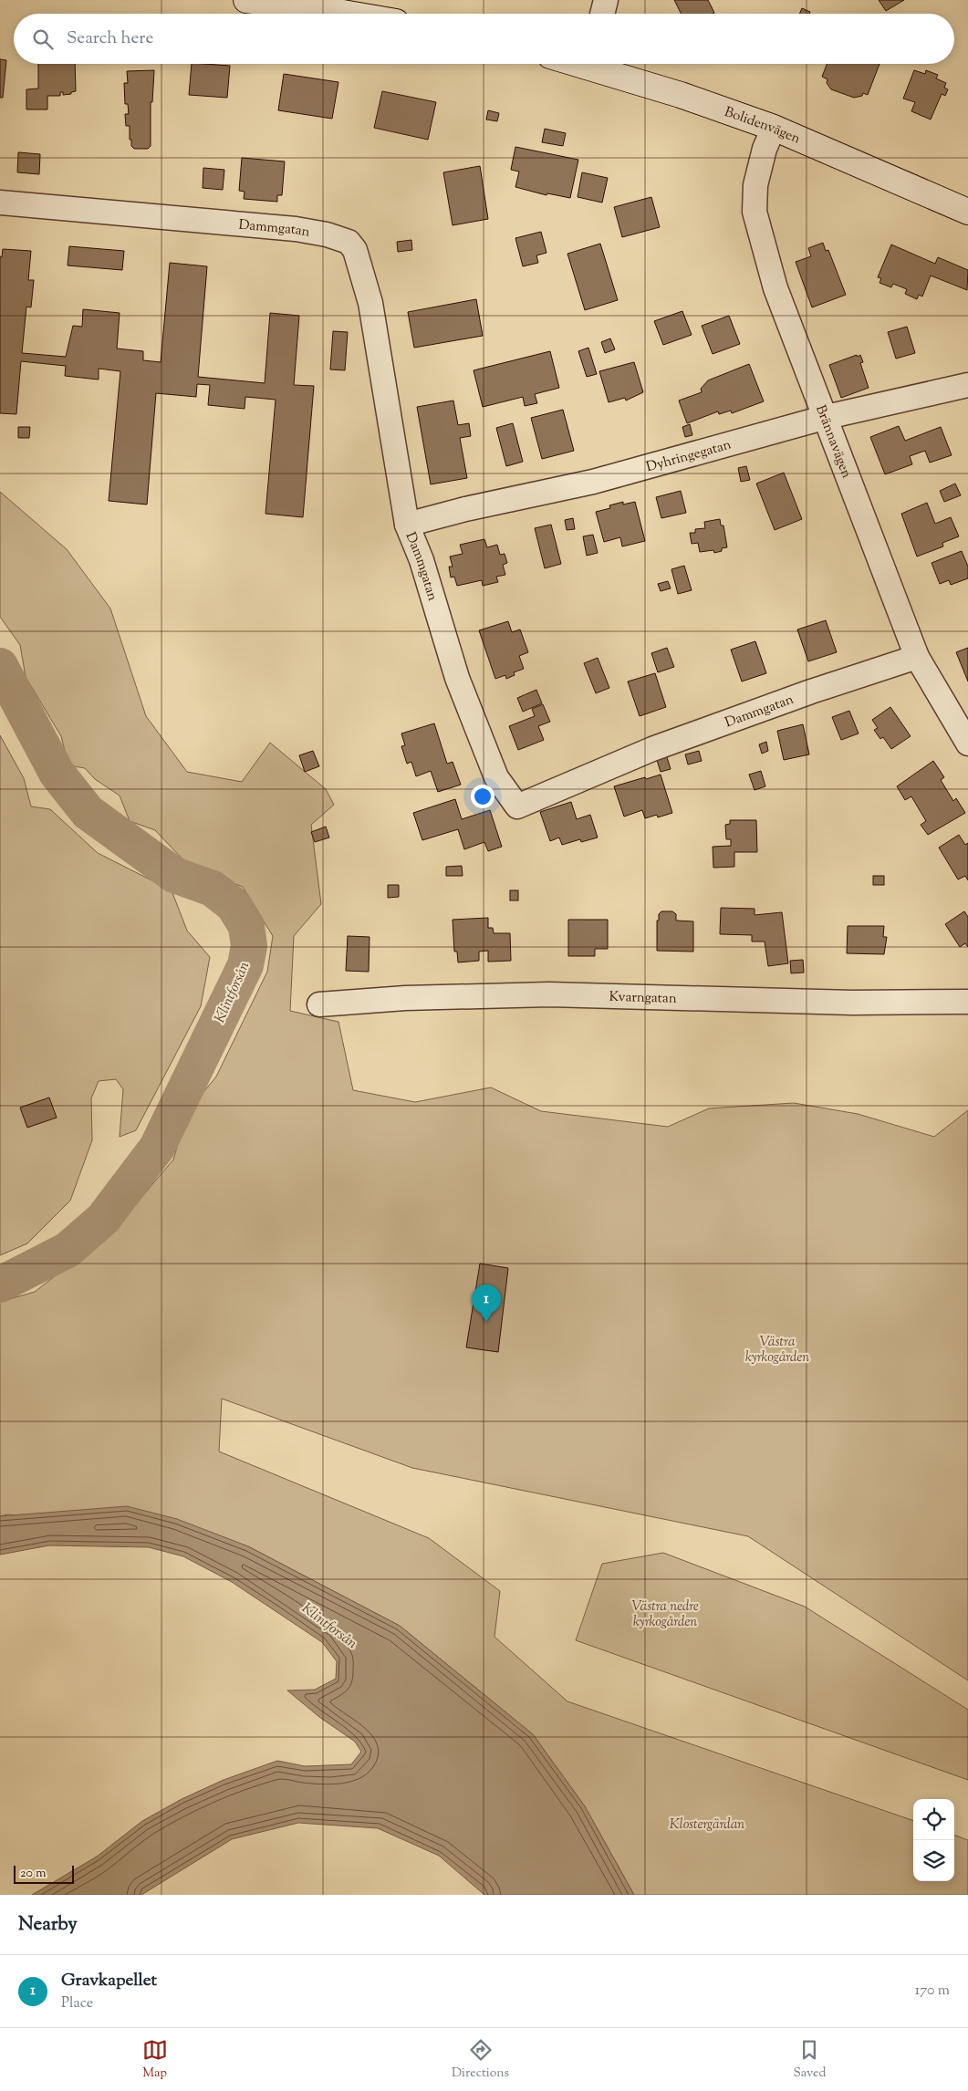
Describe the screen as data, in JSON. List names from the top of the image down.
{
  "streets": {
    "main road": ["Bolidenvägen"],
    "street": [
      "Dammgatan",
      "Brännavägen",
      "Dyhringegatan",
      "Kvarngatan"
    ]
  },
  "crossings": [
    ["Bolidenvägen", "Brännavägen"],
    ["Dammgatan", "Brännavägen"],
    ["Dammgatan", "Dyhringegatan"],
    ["Brännavägen", "Dyhringegatan"]
  ],
  "water": ["Klintforsån"],
  "parks": ["Västra kyrkogården", "Västra nedre kyrkogården", "Klostergärdan"],
  "scale_bar": "20 m",
  "page": {
    "search": "Search here",
    "pins": "1",
    "scale": "20 m",
    "heading": "Nearby",
    "list": [
      {
        "mark": "1",
        "name": "Gravkapellet",
        "note": "Place",
        "value": "170 m"
      }
    ],
    "nav": ["Map", "Directions", "Saved"]
  }
}
